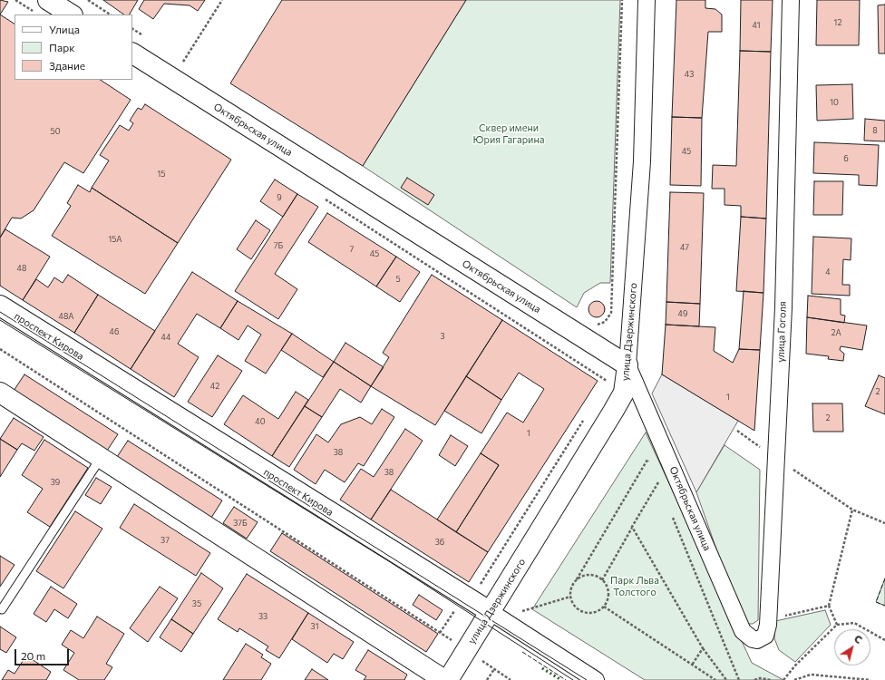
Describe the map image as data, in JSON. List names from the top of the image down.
{
  "streets": {
    "street": [
      "Октябрьская улица",
      "улица Дзержинского",
      "улица Гоголя",
      "проспект Кирова"
    ]
  },
  "crossings": [
    ["Октябрьская улица", "улица Дзержинского"],
    ["Октябрьская улица", "улица Гоголя"],
    ["улица Дзержинского", "проспект Кирова"]
  ],
  "parks": ["Сквер имени Юрия Гагарина", "Парк Льва Толстого"],
  "house_numbers": [
    "12",
    "41",
    "43",
    "10",
    "8",
    "50",
    "45",
    "6",
    "15",
    "9",
    "15А",
    "7Б",
    "47",
    "7",
    "45",
    "48",
    "4",
    "5",
    "49",
    "48А",
    "46",
    "2А",
    "3",
    "44",
    "42",
    "2",
    "1",
    "2",
    "40",
    "1",
    "38",
    "38",
    "39",
    "37Б",
    "37",
    "36",
    "35",
    "33",
    "31"
  ],
  "legend": ["Улица", "Парк", "Здание"],
  "scale_bar": "20 m",
  "north": "top right"
}
